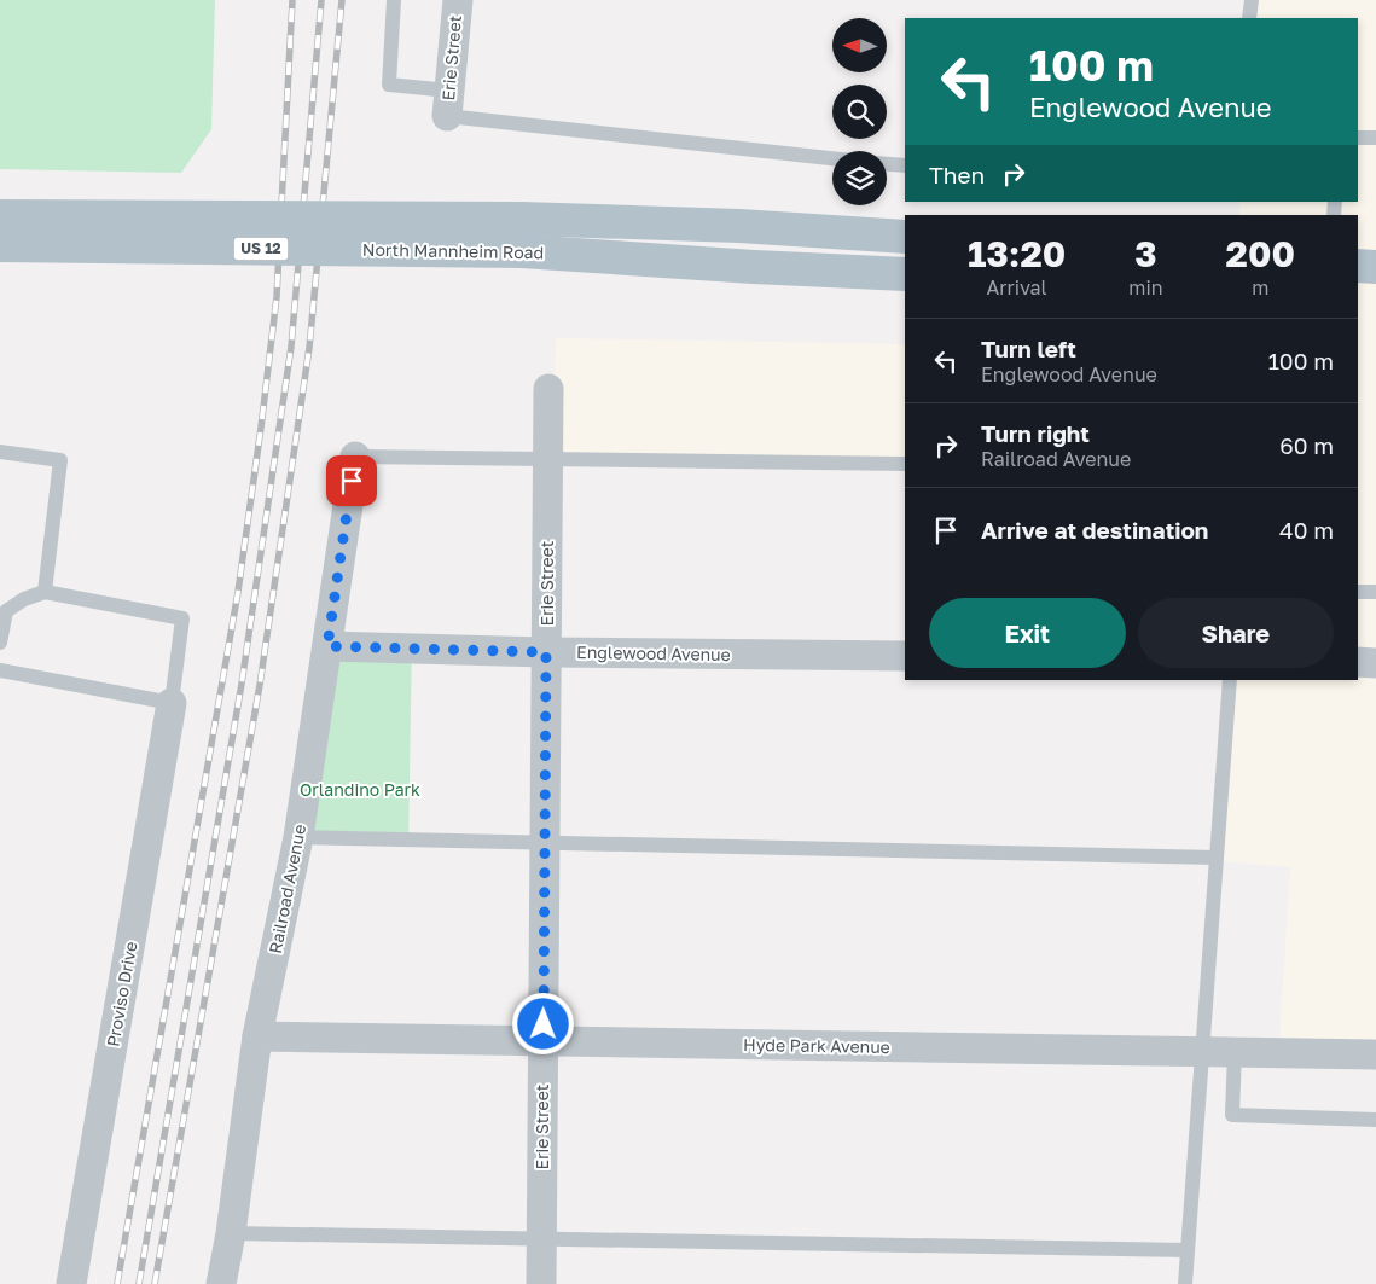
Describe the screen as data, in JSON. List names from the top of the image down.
{
  "streets": {
    "main road": ["US 12", "North Mannheim Road"],
    "street": [
      "Erie Street",
      "Englewood Avenue",
      "Railroad Avenue",
      "Proviso Drive",
      "Hyde Park Avenue"
    ]
  },
  "crossings": [
    ["Erie Street", "Englewood Avenue"],
    ["Erie Street", "Hyde Park Avenue"],
    ["Englewood Avenue", "Railroad Avenue"],
    ["Railroad Avenue", "Hyde Park Avenue"]
  ],
  "parks": ["Orlandino Park"],
  "north": "left",
  "page": {
    "turn": ["100 m", "Englewood Avenue"],
    "then": "Then",
    "eta": [
      "13:20",
      "Arrival",
      "3",
      "min",
      "200",
      "m"
    ],
    "list": [
      {
        "name": "Turn left",
        "note": "Englewood Avenue",
        "value": "100 m"
      },
      {
        "name": "Turn right",
        "note": "Railroad Avenue",
        "value": "60 m"
      },
      {
        "name": "Arrive at destination",
        "value": "40 m"
      }
    ],
    "buttons": ["Exit", "Share"]
  }
}
